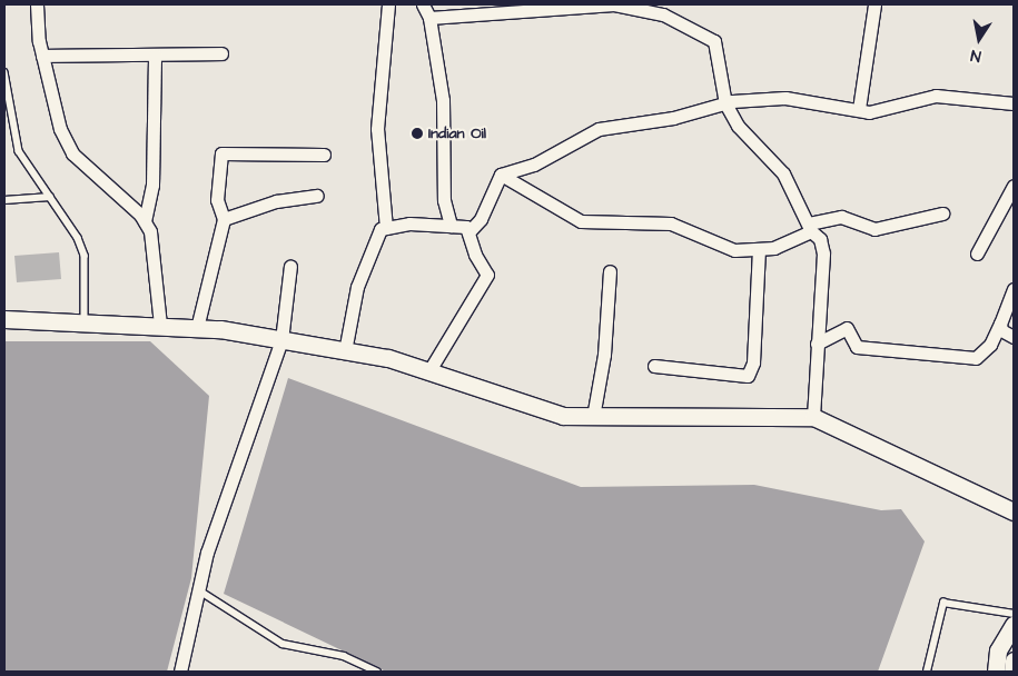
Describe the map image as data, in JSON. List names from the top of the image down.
{
  "places": ["Indian Oil"],
  "north": "bottom"
}
